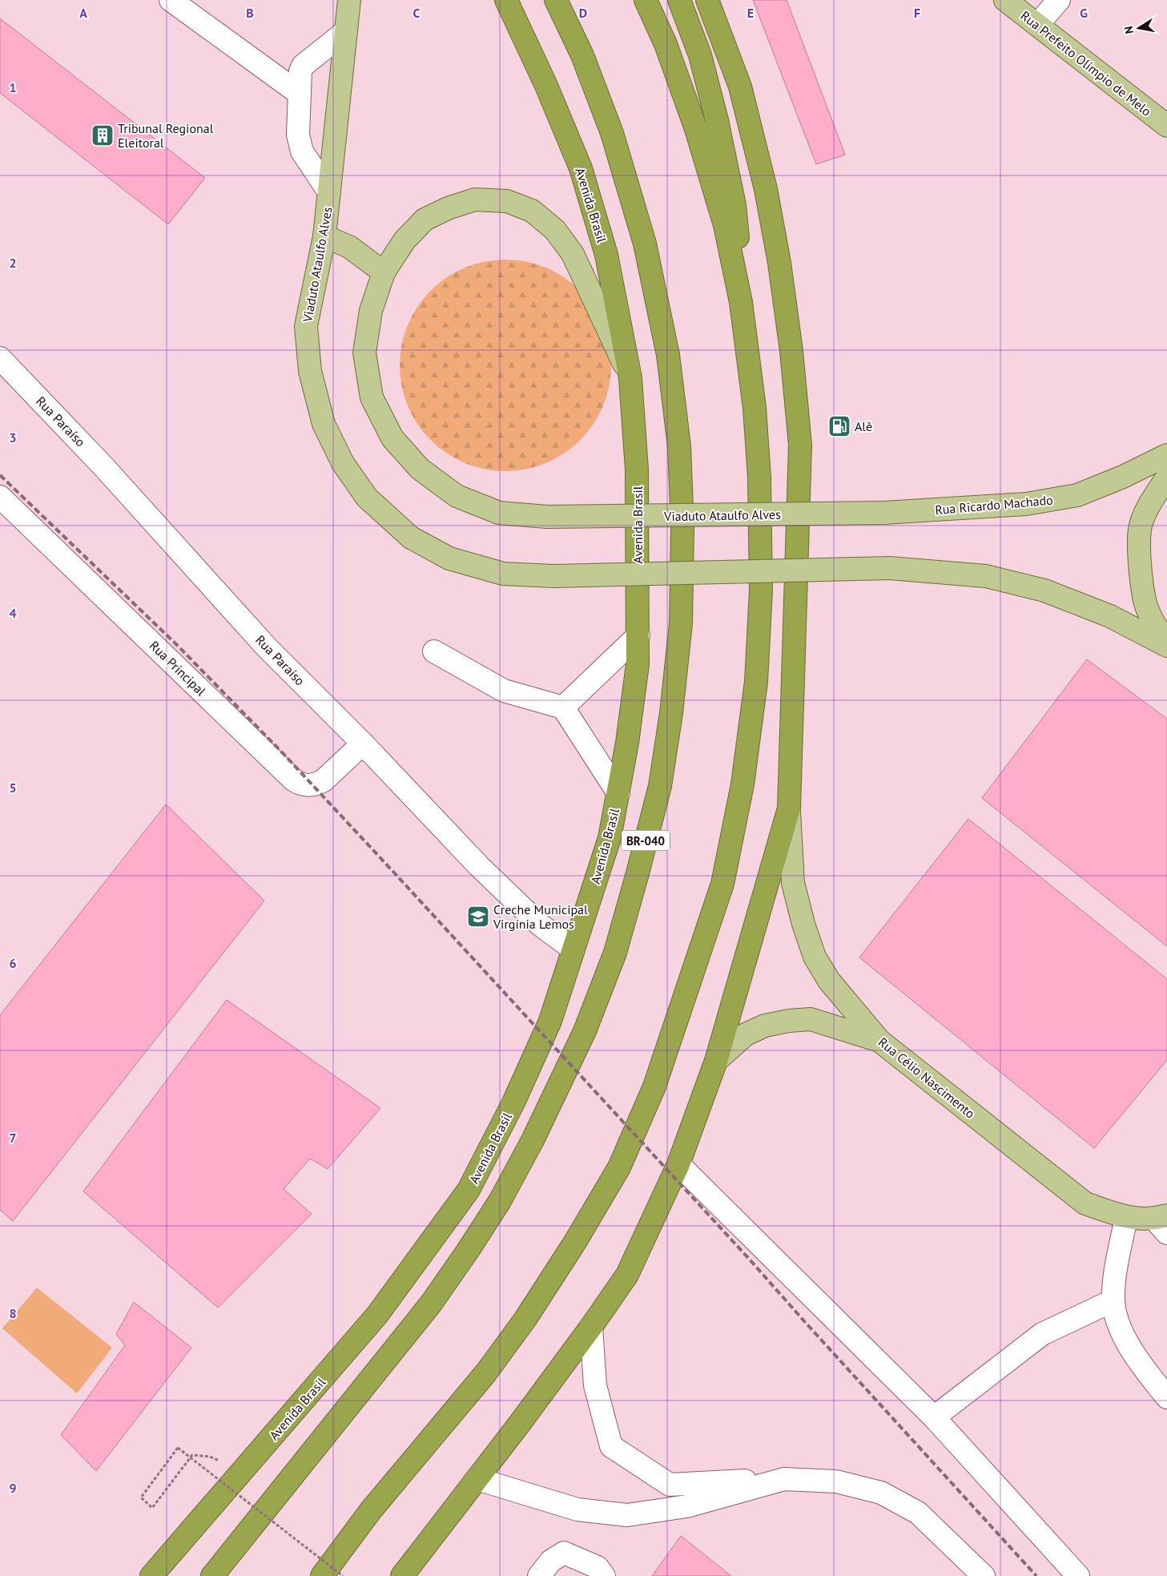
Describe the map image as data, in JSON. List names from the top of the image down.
{
  "streets": {
    "highway": ["Avenida Brasil", "BR-040"],
    "main road": [
      "Rua Prefeito Olímpio de Melo",
      "Viaduto Ataulfo Alves",
      "Rua Ricardo Machado",
      "Rua Célio Nascimento"
    ],
    "street": ["Rua Paraíso", "Rua Principal"]
  },
  "crossings": [
    ["Avenida Brasil", "Viaduto Ataulfo Alves"],
    ["Avenida Brasil", "Rua Paraíso"],
    ["Viaduto Ataulfo Alves", "Rua Ricardo Machado"],
    ["Rua Paraíso", "Rua Principal"]
  ],
  "places": {
    "building": ["Tribunal Regional Eleitoral"],
    "fuel station": ["Alê"],
    "school or university": ["Creche Municipal Virgínia Lemos"]
  },
  "north": "left",
  "grid": {
    "columns": [
      "A",
      "B",
      "C",
      "D",
      "E",
      "F",
      "G"
    ],
    "rows": [
      "1",
      "2",
      "3",
      "4",
      "5",
      "6",
      "7",
      "8",
      "9"
    ]
  }
}
